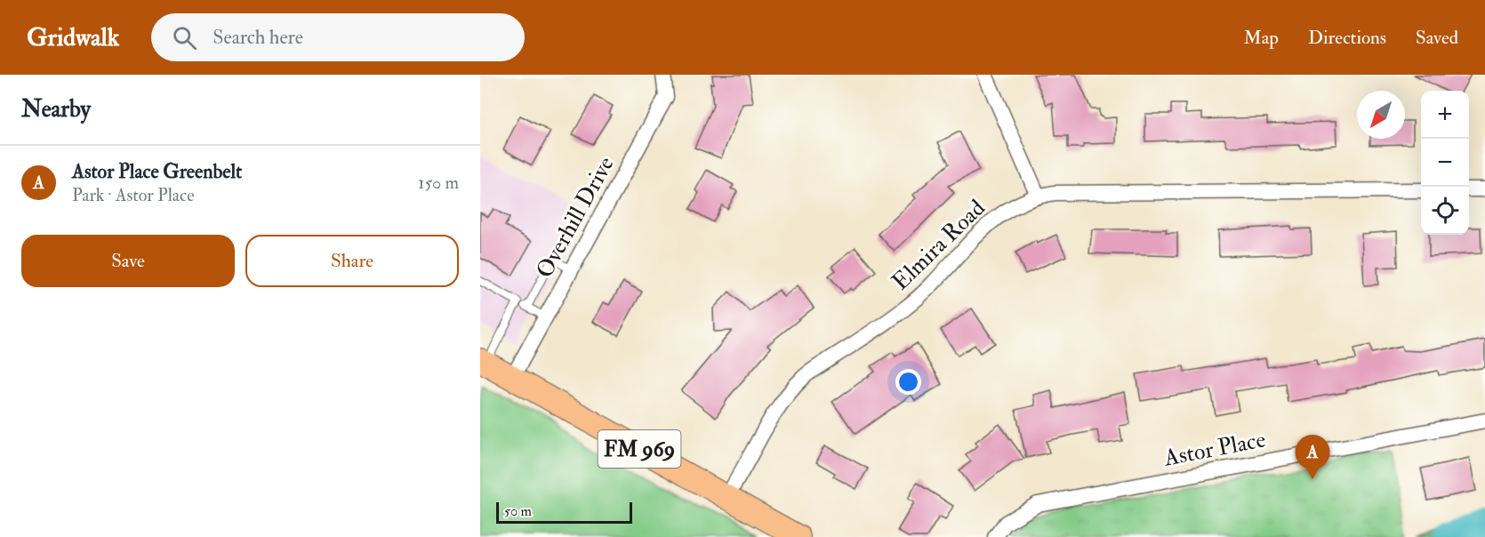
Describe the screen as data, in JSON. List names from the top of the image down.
{
  "streets": {
    "main road": ["FM 969"],
    "street": ["Overhill Drive", "Elmira Road", "Astor Place"]
  },
  "crossings": [
    ["Overhill Drive", "FM 969"],
    ["Elmira Road", "FM 969"]
  ],
  "scale_bar": "50 m",
  "north": "bottom left",
  "page": {
    "header": "Gridwalk",
    "search": "Search here",
    "nav": ["Map", "Directions", "Saved"],
    "heading": "Nearby",
    "map_buttons": ["+", "−"],
    "list": [
      {
        "mark": "A",
        "name": "Astor Place Greenbelt",
        "note": "Park · Astor Place",
        "value": "150 m"
      }
    ],
    "buttons": ["Save", "Share"],
    "pins": "A",
    "scale": "50 m"
  }
}
